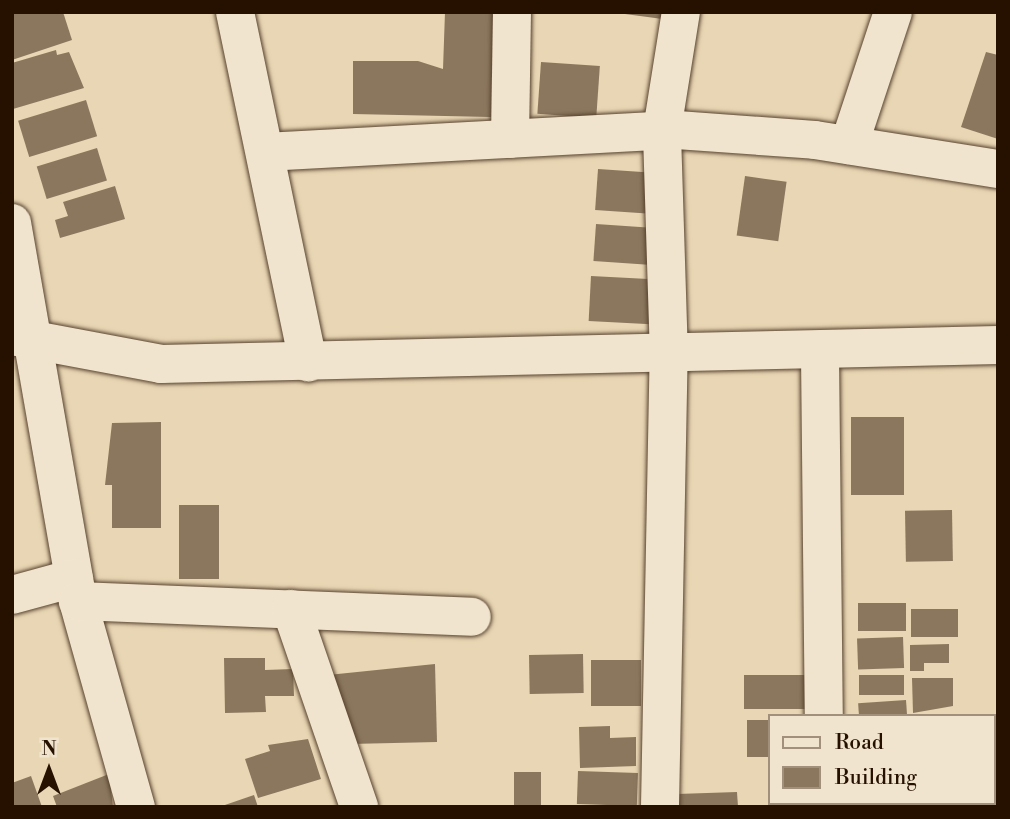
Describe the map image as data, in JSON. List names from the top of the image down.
{
  "legend": ["Road", "Building"],
  "north": "top"
}
